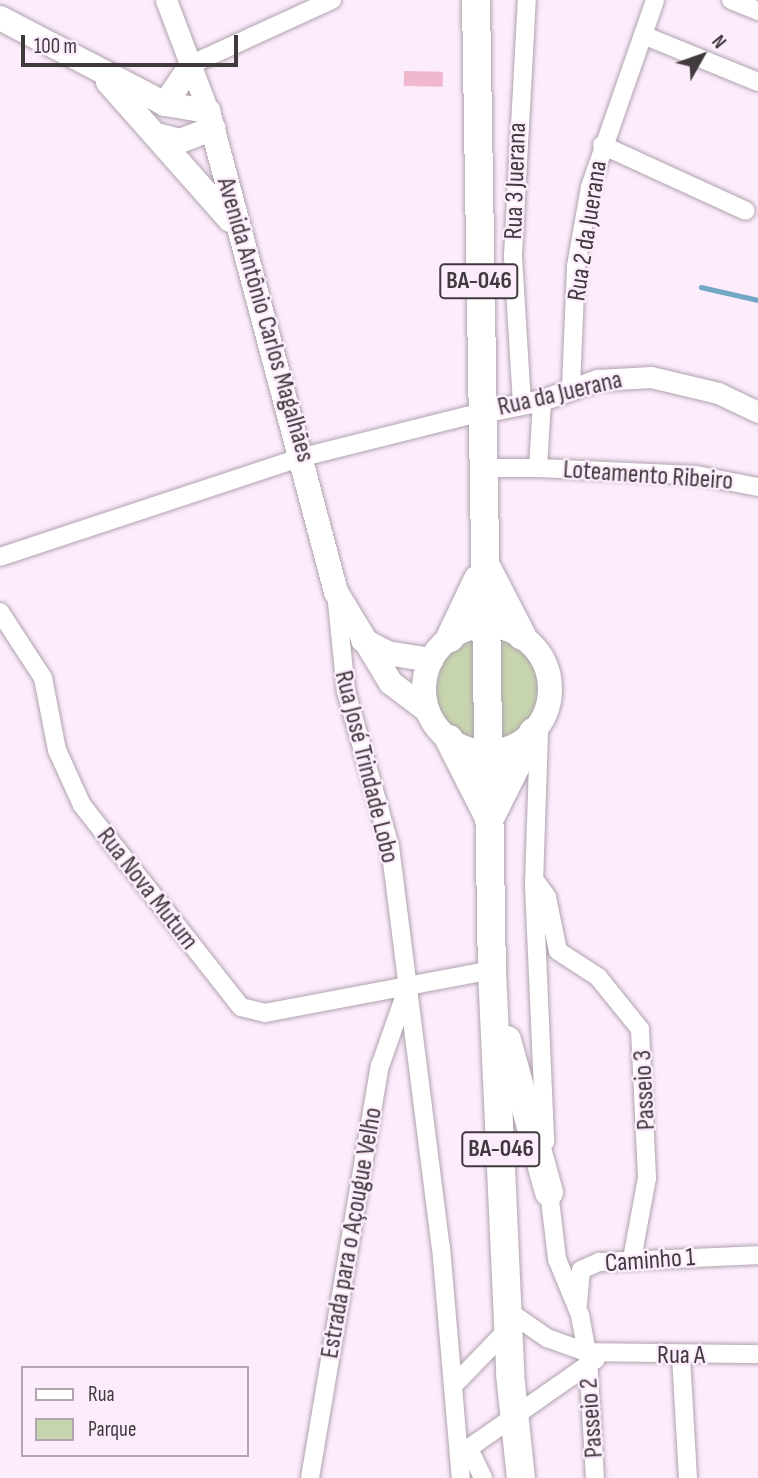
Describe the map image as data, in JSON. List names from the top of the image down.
{
  "streets": {
    "main road": ["BA-046", "Avenida Antônio Carlos Magalhães"],
    "street": [
      "Rua 3 Juerana",
      "Rua 2 da Juerana",
      "Rua da Juerana",
      "Loteamento Ribeiro",
      "Rua José Trindade Lobo",
      "Rua Nova Mutum",
      "Passeio 3",
      "Estrada para o Açougue Velho",
      "Caminho 1",
      "Rua A",
      "Passeio 2"
    ]
  },
  "crossings": [
    ["Rua 3 Juerana", "Rua da Juerana"],
    ["Rua 3 Juerana", "Loteamento Ribeiro"],
    ["Rua 2 da Juerana", "Rua da Juerana"],
    ["BA-046", "Rua da Juerana"],
    ["BA-046", "Rua Nova Mutum"],
    ["BA-046", "Rua A"],
    ["Avenida Antônio Carlos Magalhães", "Rua José Trindade Lobo"],
    ["Rua José Trindade Lobo", "Rua Nova Mutum"],
    ["Rua José Trindade Lobo", "Estrada para o Açougue Velho"],
    ["Rua Nova Mutum", "Estrada para o Açougue Velho"],
    ["Passeio 3", "Caminho 1"],
    ["Caminho 1", "Passeio 2"],
    ["Rua A", "Passeio 2"]
  ],
  "legend": ["Rua", "Parque"],
  "scale_bar": "100 m",
  "north": "top right"
}
